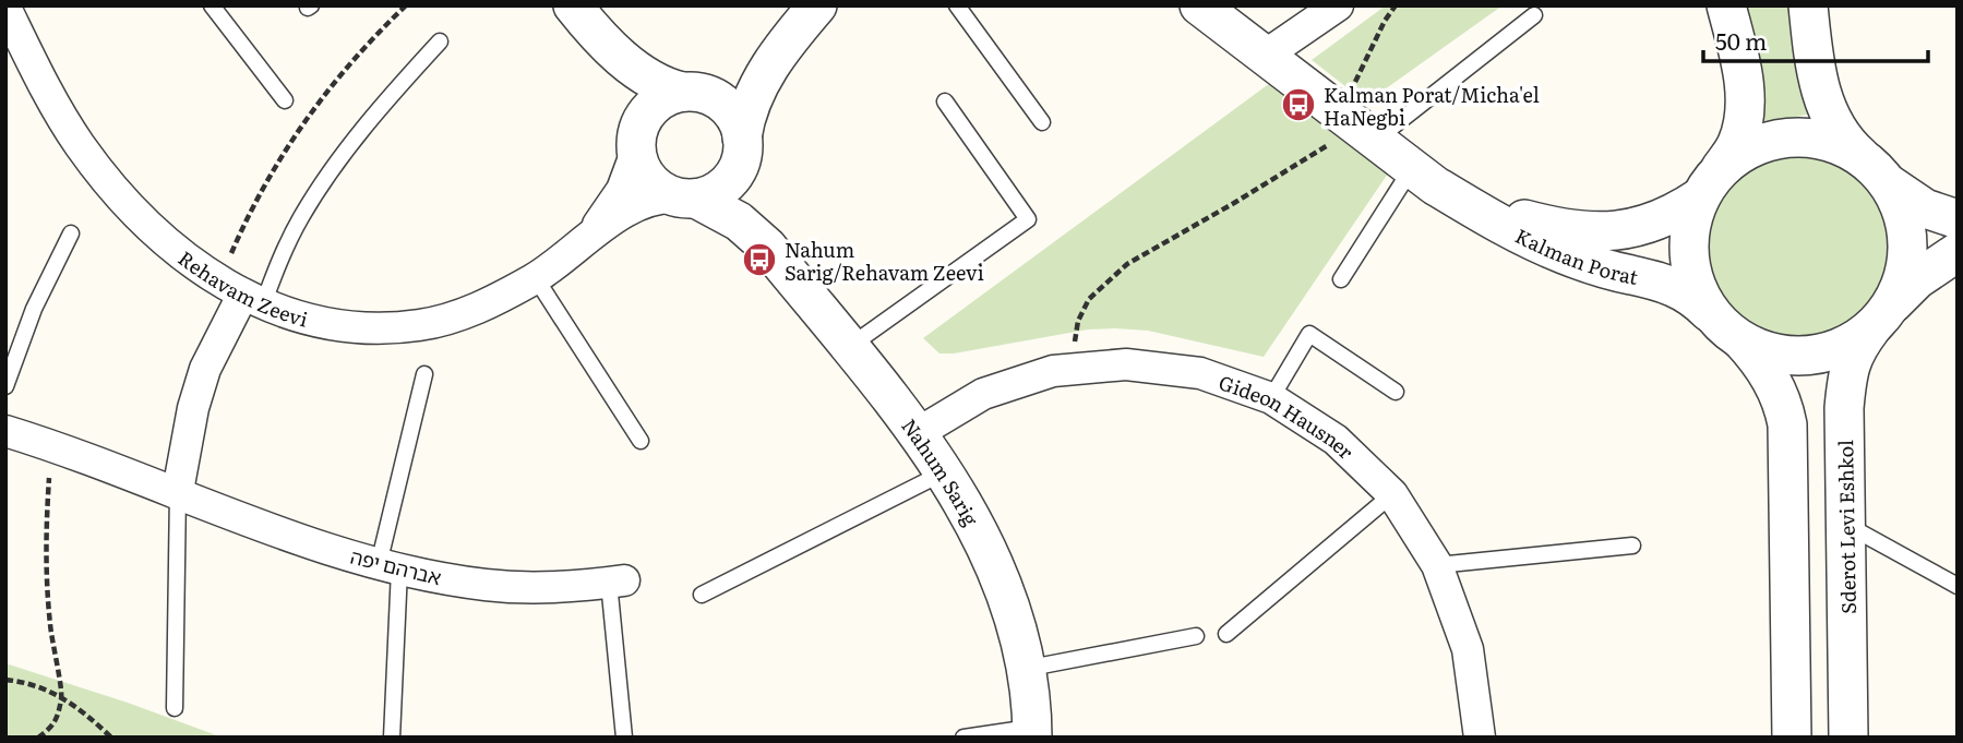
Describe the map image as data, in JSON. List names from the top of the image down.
{
  "streets": {
    "street": [
      "Kalman Porat",
      "Rehavam Zeevi",
      "Gideon Hausner",
      "Nahum Sarig",
      "Sderot Levi Eshkol",
      "אברהם יפה"
    ]
  },
  "crossings": [
    ["Kalman Porat", "Sderot Levi Eshkol"],
    ["Rehavam Zeevi", "Nahum Sarig"],
    ["Gideon Hausner", "Nahum Sarig"]
  ],
  "places": {
    "bus stop": ["Kalman Porat/Micha'el HaNegbi", "Nahum Sarig/Rehavam Zeevi"]
  },
  "scale_bar": "50 m"
}
